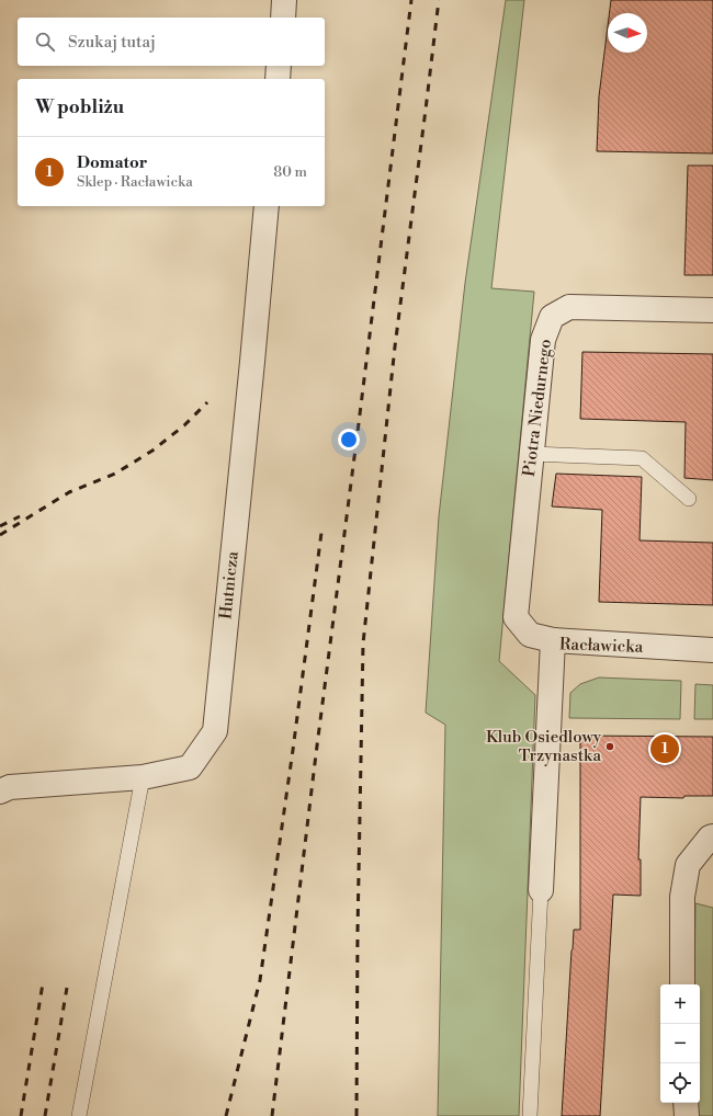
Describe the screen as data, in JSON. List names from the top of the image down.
{
  "streets": {
    "street": ["Piotra Niedurnego", "Hutnicza", "Racławicka"]
  },
  "crossings": [
    ["Piotra Niedurnego", "Racławicka"]
  ],
  "places": ["Klub Osiedlowy Trzynastka"],
  "north": "right",
  "page": {
    "search": "Szukaj tutaj",
    "heading": "W pobliżu",
    "list": [
      {
        "mark": "1",
        "name": "Domator",
        "note": "Sklep · Racławicka",
        "value": "80 m"
      }
    ],
    "pins": "1",
    "map_buttons": ["+", "−"]
  }
}
